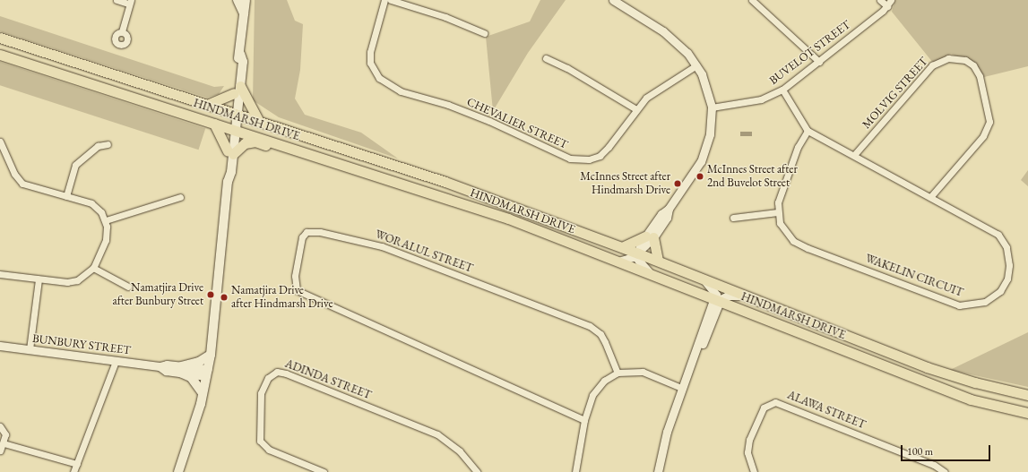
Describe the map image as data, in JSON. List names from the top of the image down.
{
  "streets": {
    "main road": ["HINDMARSH DRIVE"],
    "street": [
      "BUVELOT STREET",
      "MOLVIG STREET",
      "CHEVALIER STREET",
      "WORALUL STREET",
      "WAKELIN CIRCUIT",
      "BUNBURY STREET",
      "ADINDA STREET",
      "ALAWA STREET"
    ]
  },
  "crossings": [
    ["BUVELOT STREET", "WAKELIN CIRCUIT"],
    ["MOLVIG STREET", "WAKELIN CIRCUIT"]
  ],
  "places": [
    "McInnes Street after 2nd Buvelot Street",
    "McInnes Street after Hindmarsh Drive",
    "Namatjira Drive after Bunbury Street",
    "Namatjira Drive after Hindmarsh Drive"
  ],
  "scale_bar": "100 m"
}
